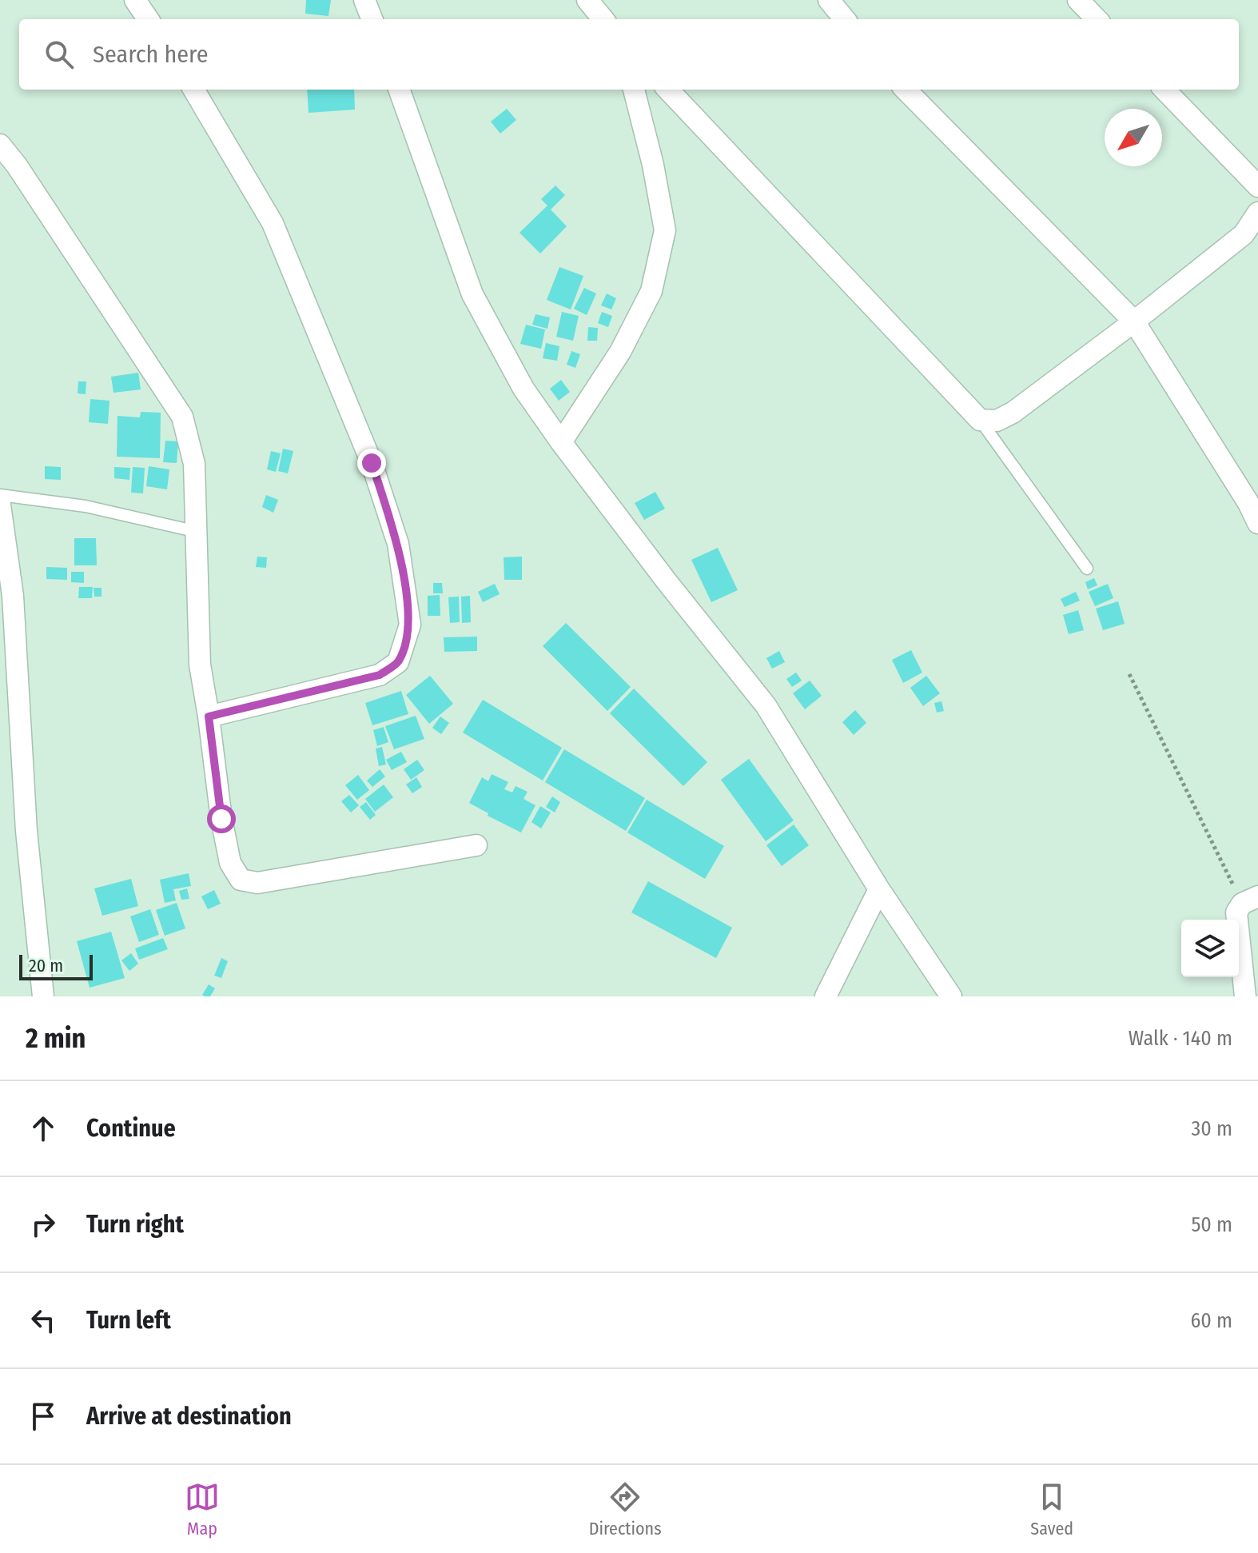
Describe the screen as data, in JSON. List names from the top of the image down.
{
  "scale_bar": "20 m",
  "north": "bottom left",
  "page": {
    "search": "Search here",
    "scale": "20 m",
    "heading": ["2 min", "Walk · 140 m"],
    "list": [
      ["Continue", "30 m"],
      ["Turn right", "50 m"],
      ["Turn left", "60 m"],
      "Arrive at destination"
    ],
    "nav": ["Map", "Directions", "Saved"]
  }
}
